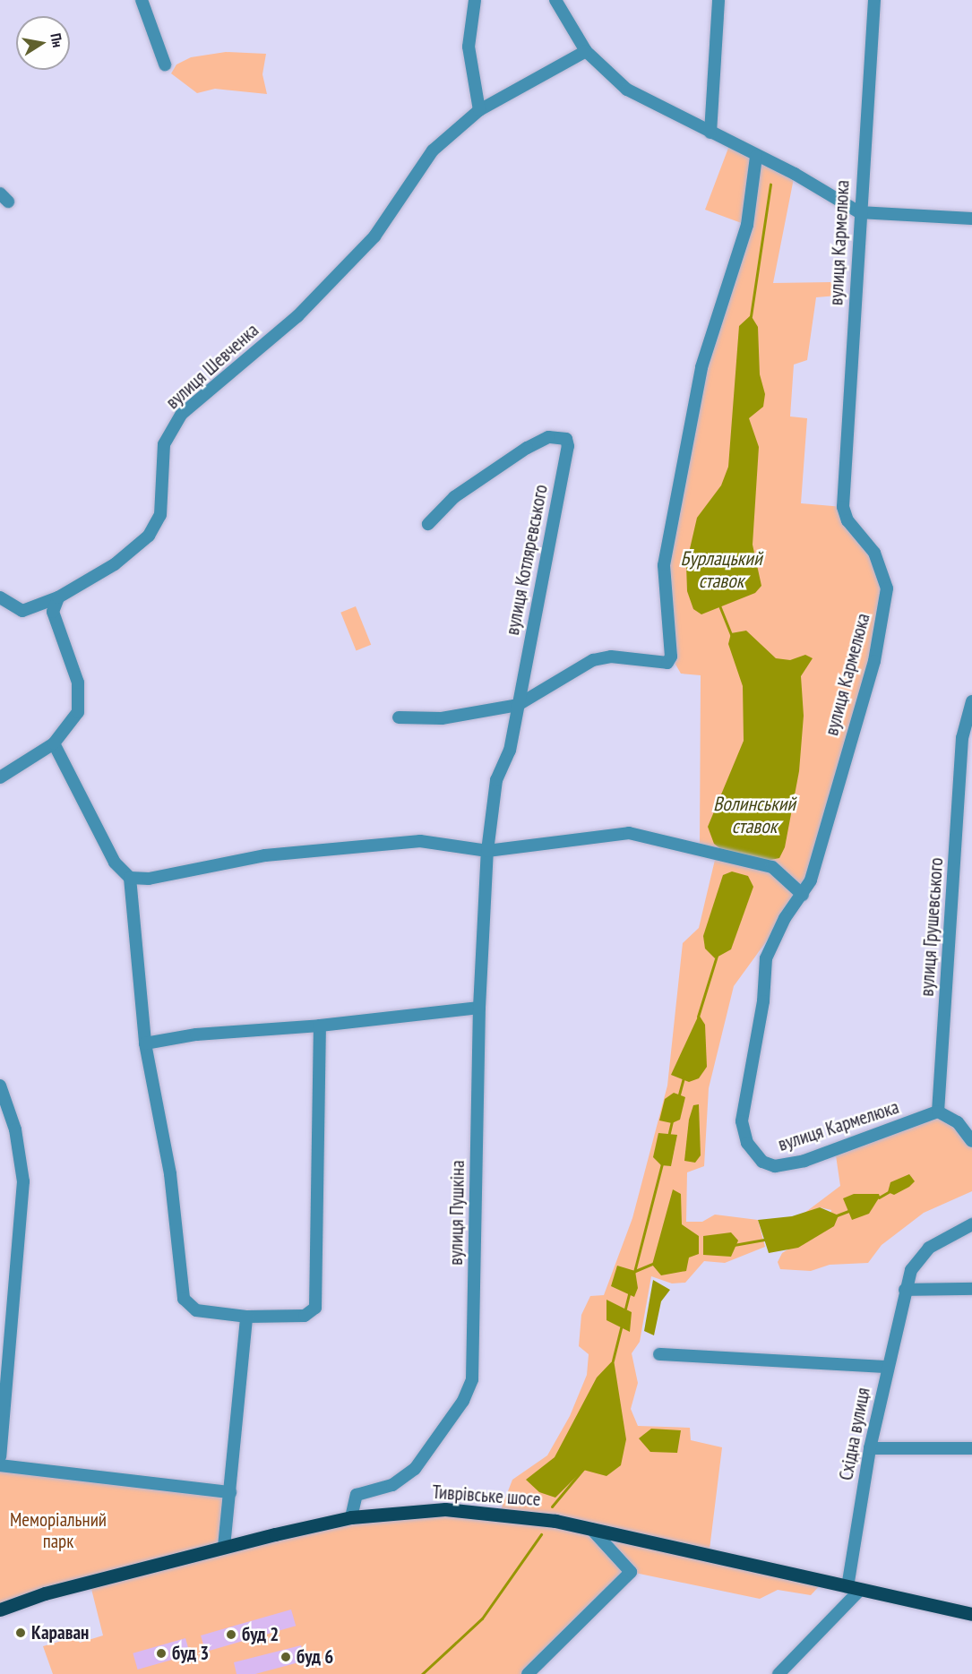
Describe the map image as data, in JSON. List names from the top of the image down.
{
  "streets": {
    "main road": ["Тиврівське шосе"],
    "street": [
      "вулиця Кармелюка",
      "вулиця Шевченка",
      "вулиця Котляревського",
      "вулиця Грушевського",
      "вулиця Пушкіна",
      "Східна вулиця"
    ]
  },
  "crossings": [
    ["вулиця Кармелюка", "вулиця Грушевського"],
    ["вулиця Котляревського", "вулиця Пушкіна"],
    ["вулиця Пушкіна", "Тиврівське шосе"],
    ["Східна вулиця", "Тиврівське шосе"]
  ],
  "water": ["Бурлацький ставок", "Волинський ставок"],
  "parks": ["Меморіальний парк"],
  "places": [
    "Караван",
    "буд 2",
    "буд 3",
    "буд 6"
  ],
  "north": "right"
}
